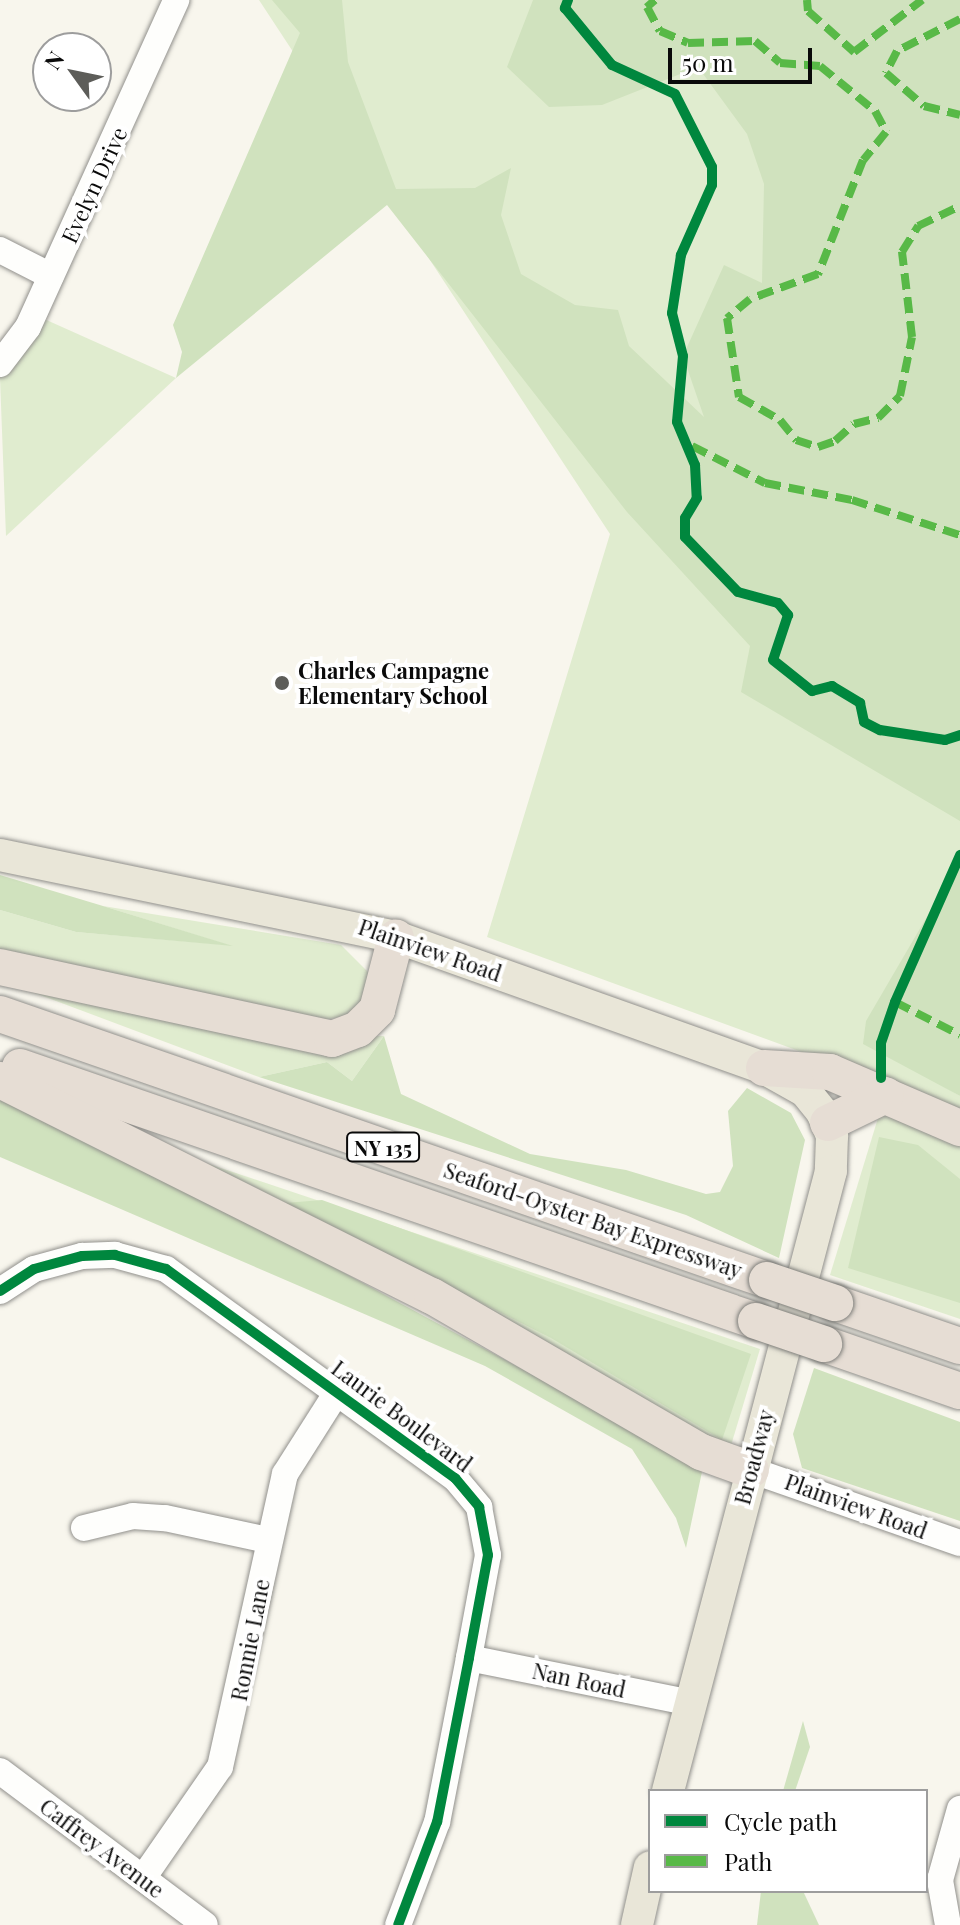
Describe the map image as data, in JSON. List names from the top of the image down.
{
  "streets": {
    "highway": ["NY 135", "Seaford-Oyster Bay Expressway"],
    "main road": ["Plainview Road", "Broadway"],
    "street": [
      "Evelyn Drive",
      "Laurie Boulevard",
      "Ronnie Lane",
      "Nan Road",
      "Caffrey Avenue"
    ]
  },
  "crossings": [
    ["Plainview Road", "Broadway"],
    ["Laurie Boulevard", "Ronnie Lane"],
    ["Laurie Boulevard", "Nan Road"],
    ["Broadway", "Nan Road"],
    ["Ronnie Lane", "Caffrey Avenue"]
  ],
  "places": ["Charles Campagne Elementary School"],
  "legend": ["Cycle path", "Path"],
  "scale_bar": "50 m",
  "north": "top left"
}
